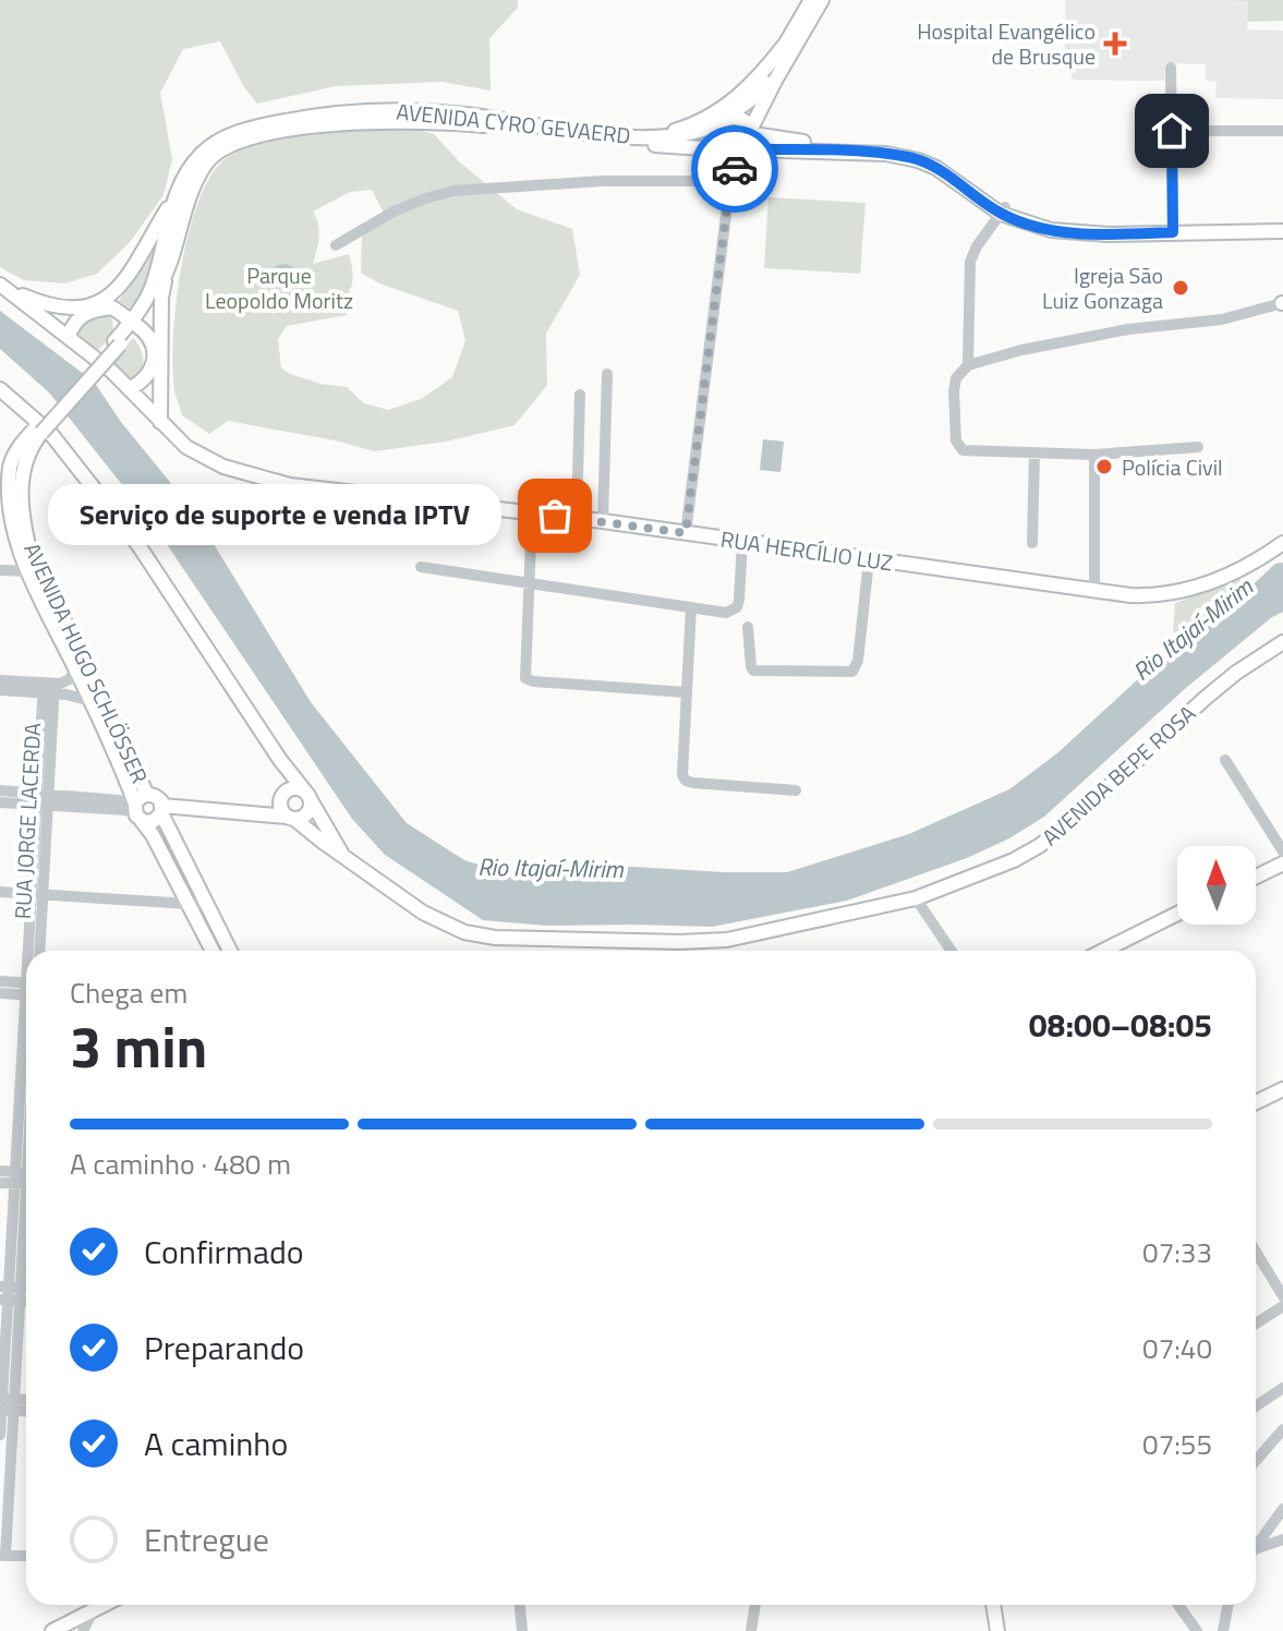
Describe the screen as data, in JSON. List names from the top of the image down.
{
  "streets": {
    "main road": [
      "AVENIDA CYRO GEVAERD",
      "RUA HERCÍLIO LUZ",
      "AVENIDA HUGO SCHLÖSSER",
      "AVENIDA BEPE ROSA"
    ],
    "street": ["RUA JORGE LACERDA"]
  },
  "crossings": [
    ["AVENIDA CYRO GEVAERD", "AVENIDA HUGO SCHLÖSSER"]
  ],
  "water": ["Rio Itajaí-Mirim"],
  "parks": ["Parque Leopoldo Moritz"],
  "places": {
    "health": ["Hospital Evangélico de Brusque"],
    "other": ["Igreja São Luiz Gonzaga", "Polícia Civil", "Serviço de suporte e venda IPTV"]
  },
  "north": "top",
  "page": {
    "bubble": "Serviço de suporte e venda IPTV",
    "heading": ["3 min", "Chega em", "08:00–08:05"],
    "bar": "A caminho · 480 m",
    "list": [
      ["Confirmado", "07:33"],
      ["Preparando", "07:40"],
      ["A caminho", "07:55"],
      "Entregue"
    ]
  }
}
